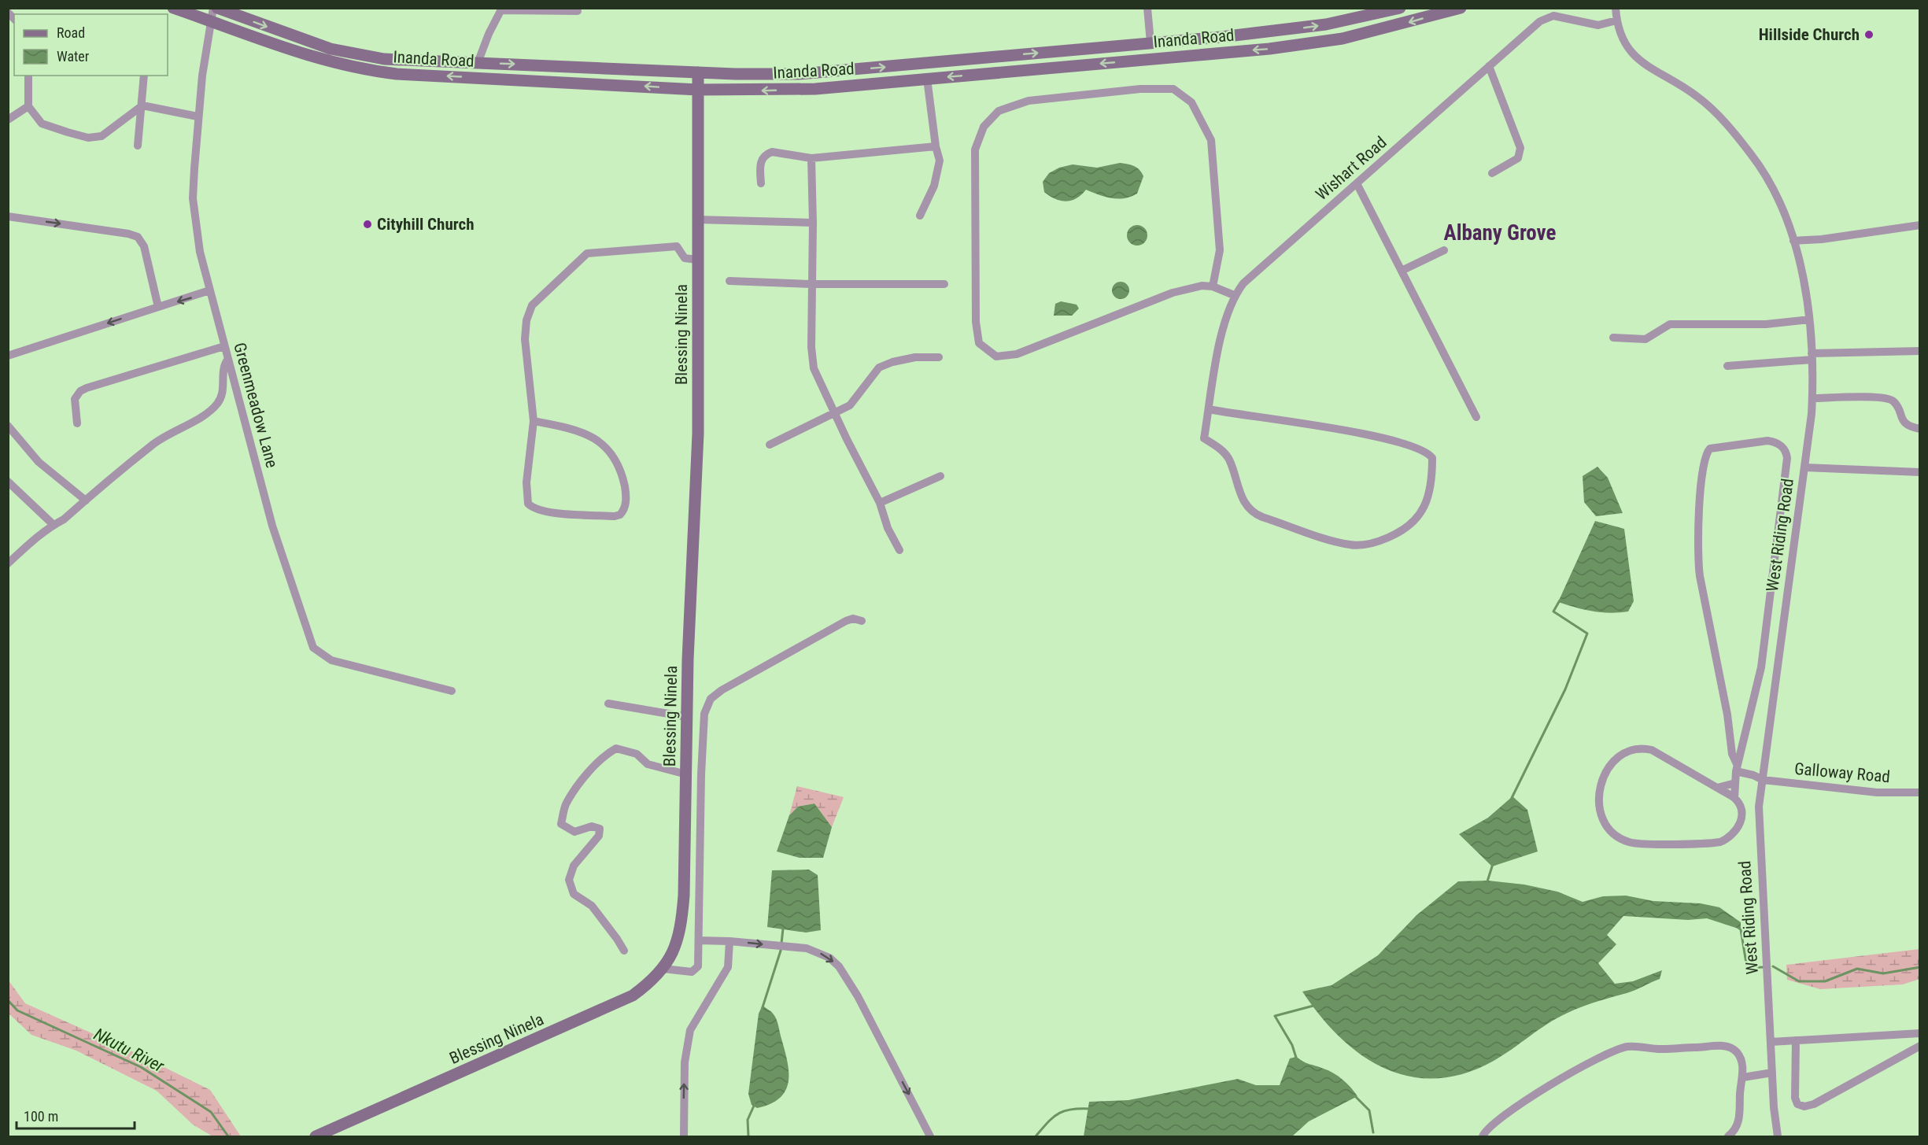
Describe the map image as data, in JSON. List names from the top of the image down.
{
  "streets": {
    "main road": ["Inanda Road", "Blessing Ninela"],
    "street": [
      "Wishart Road",
      "Greenmeadow Lane",
      "West Riding Road",
      "Galloway Road"
    ]
  },
  "crossings": [
    ["Inanda Road", "Blessing Ninela"],
    ["Inanda Road", "Greenmeadow Lane"],
    ["Wishart Road", "West Riding Road"],
    ["West Riding Road", "Galloway Road"]
  ],
  "districts": ["Albany Grove"],
  "water": ["Nkutu River"],
  "places": ["Hillside Church", "Cityhill Church"],
  "legend": ["Road", "Water"],
  "scale_bar": "100 m"
}
